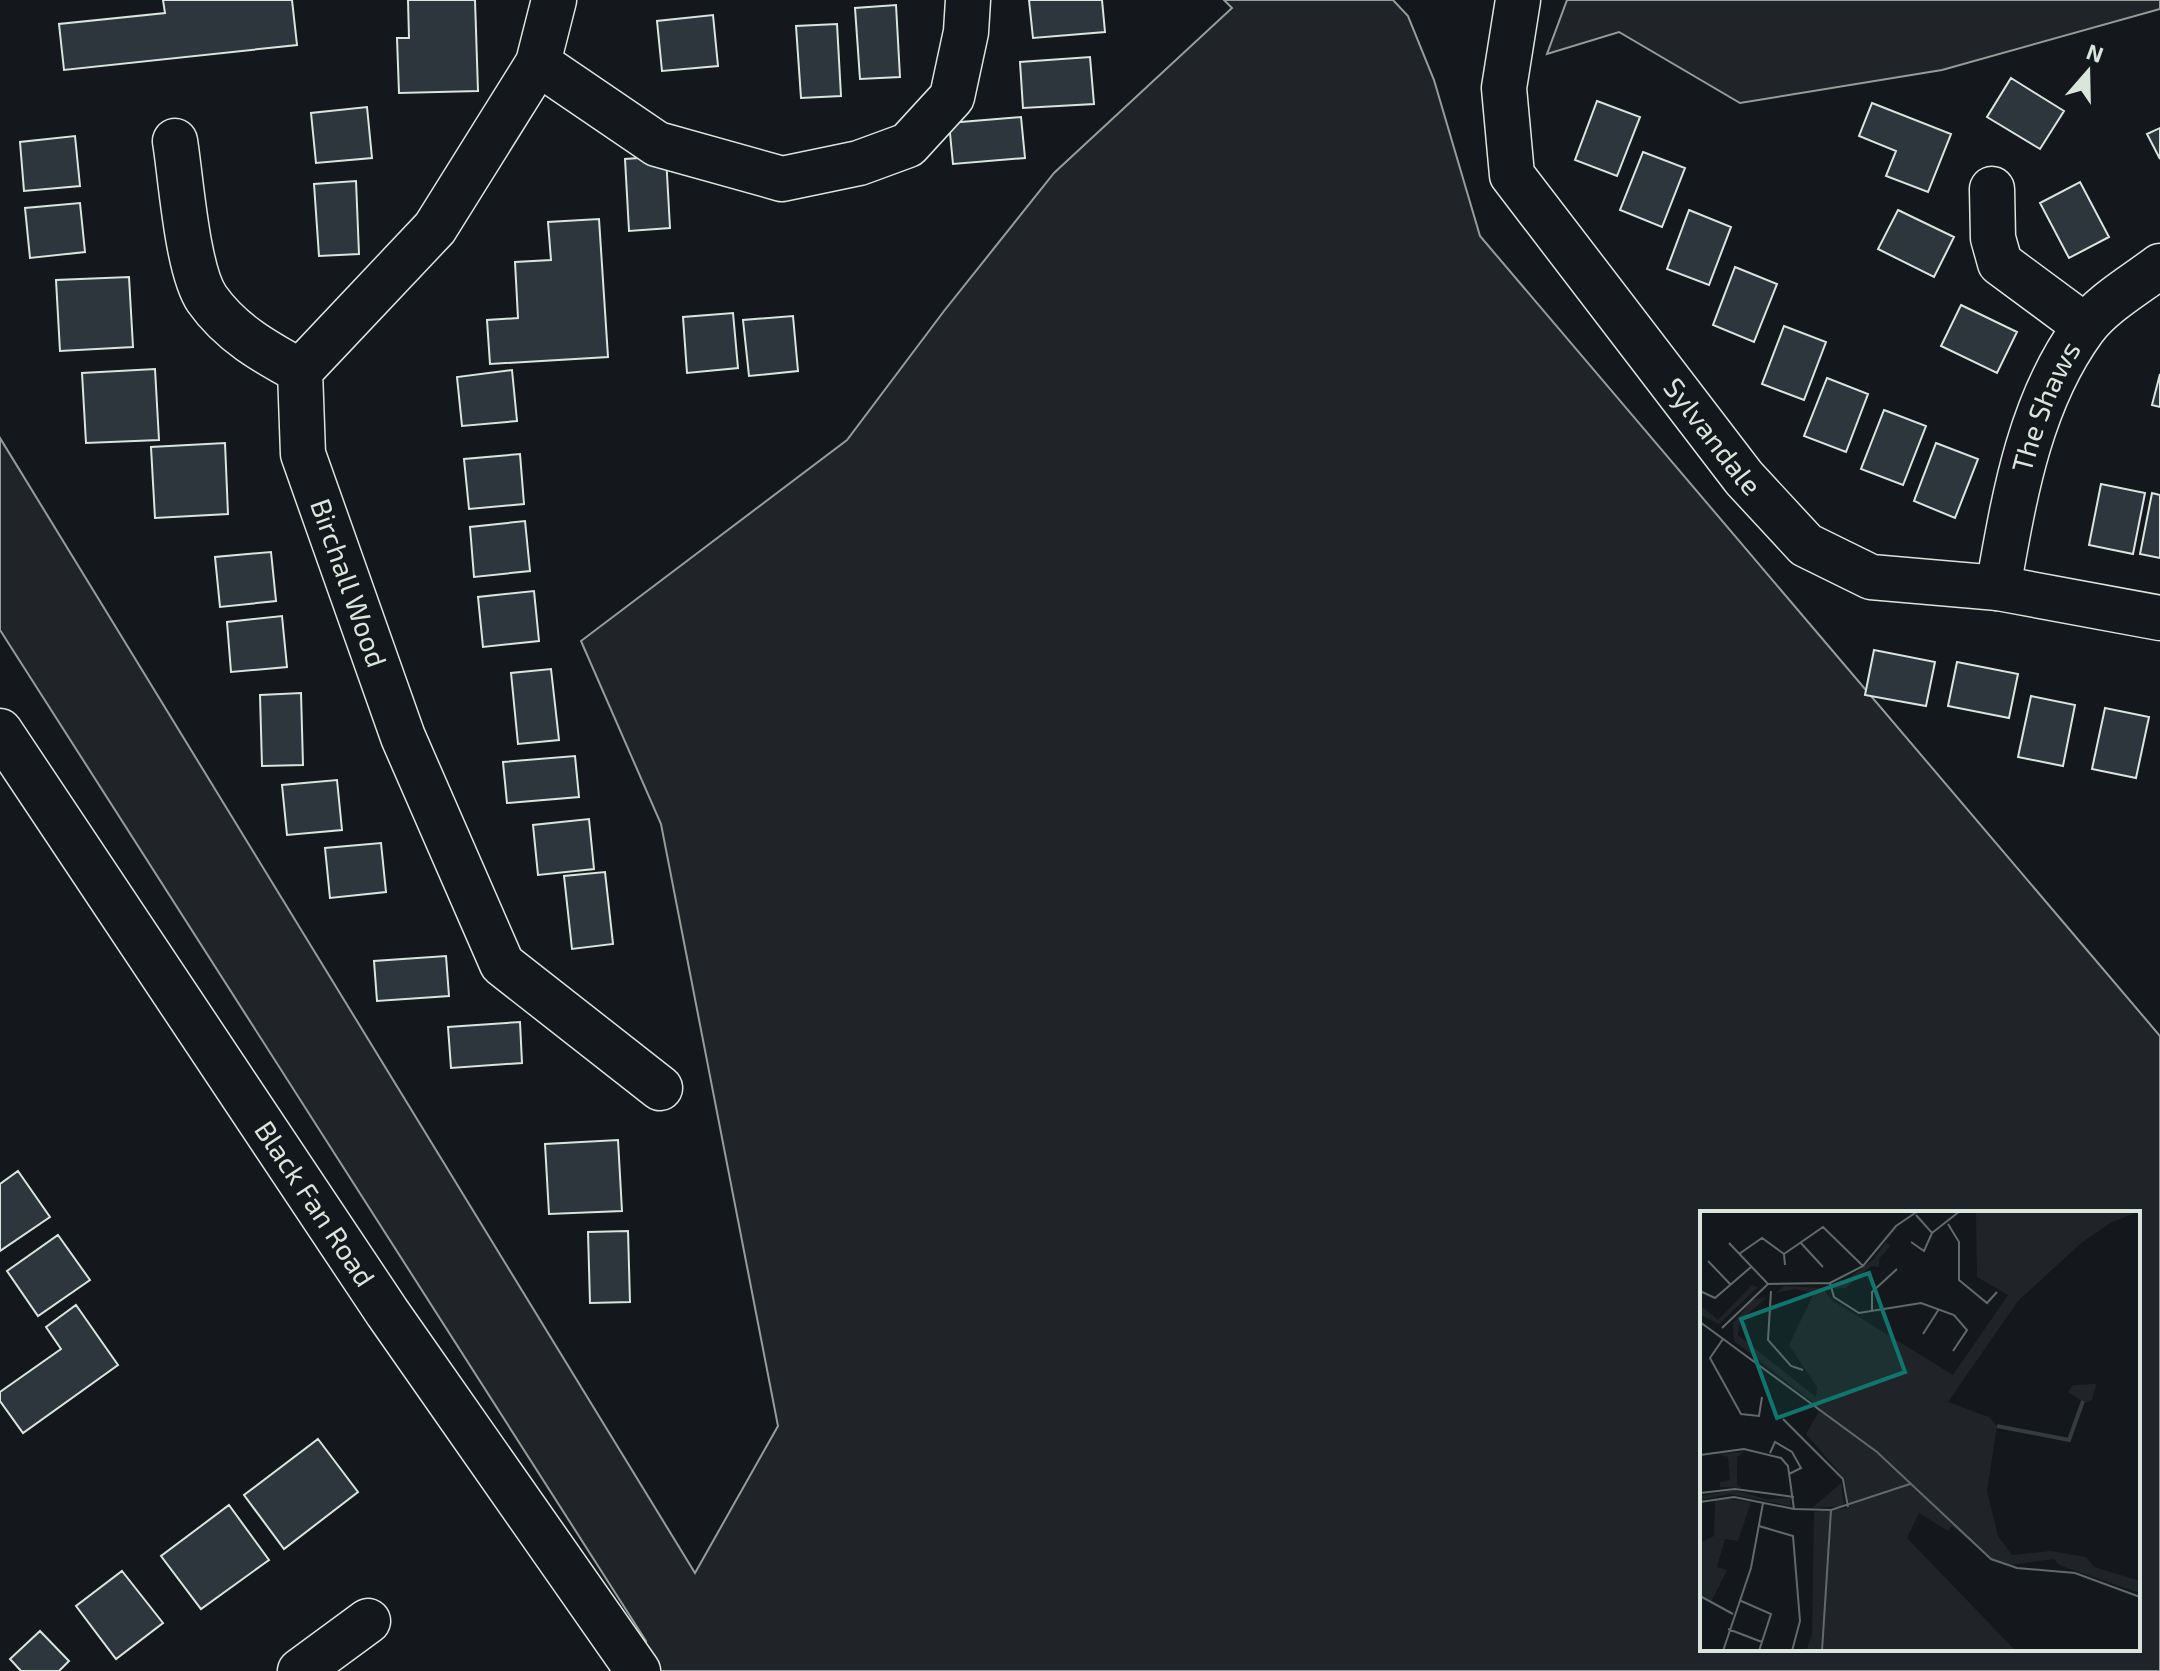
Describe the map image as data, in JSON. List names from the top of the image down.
{
  "streets": {
    "street": [
      "The Shaws",
      "Sylvandale",
      "Birchall Wood",
      "Black Fan Road"
    ]
  },
  "crossings": [
    ["The Shaws", "Sylvandale"]
  ],
  "north": "top"
}
